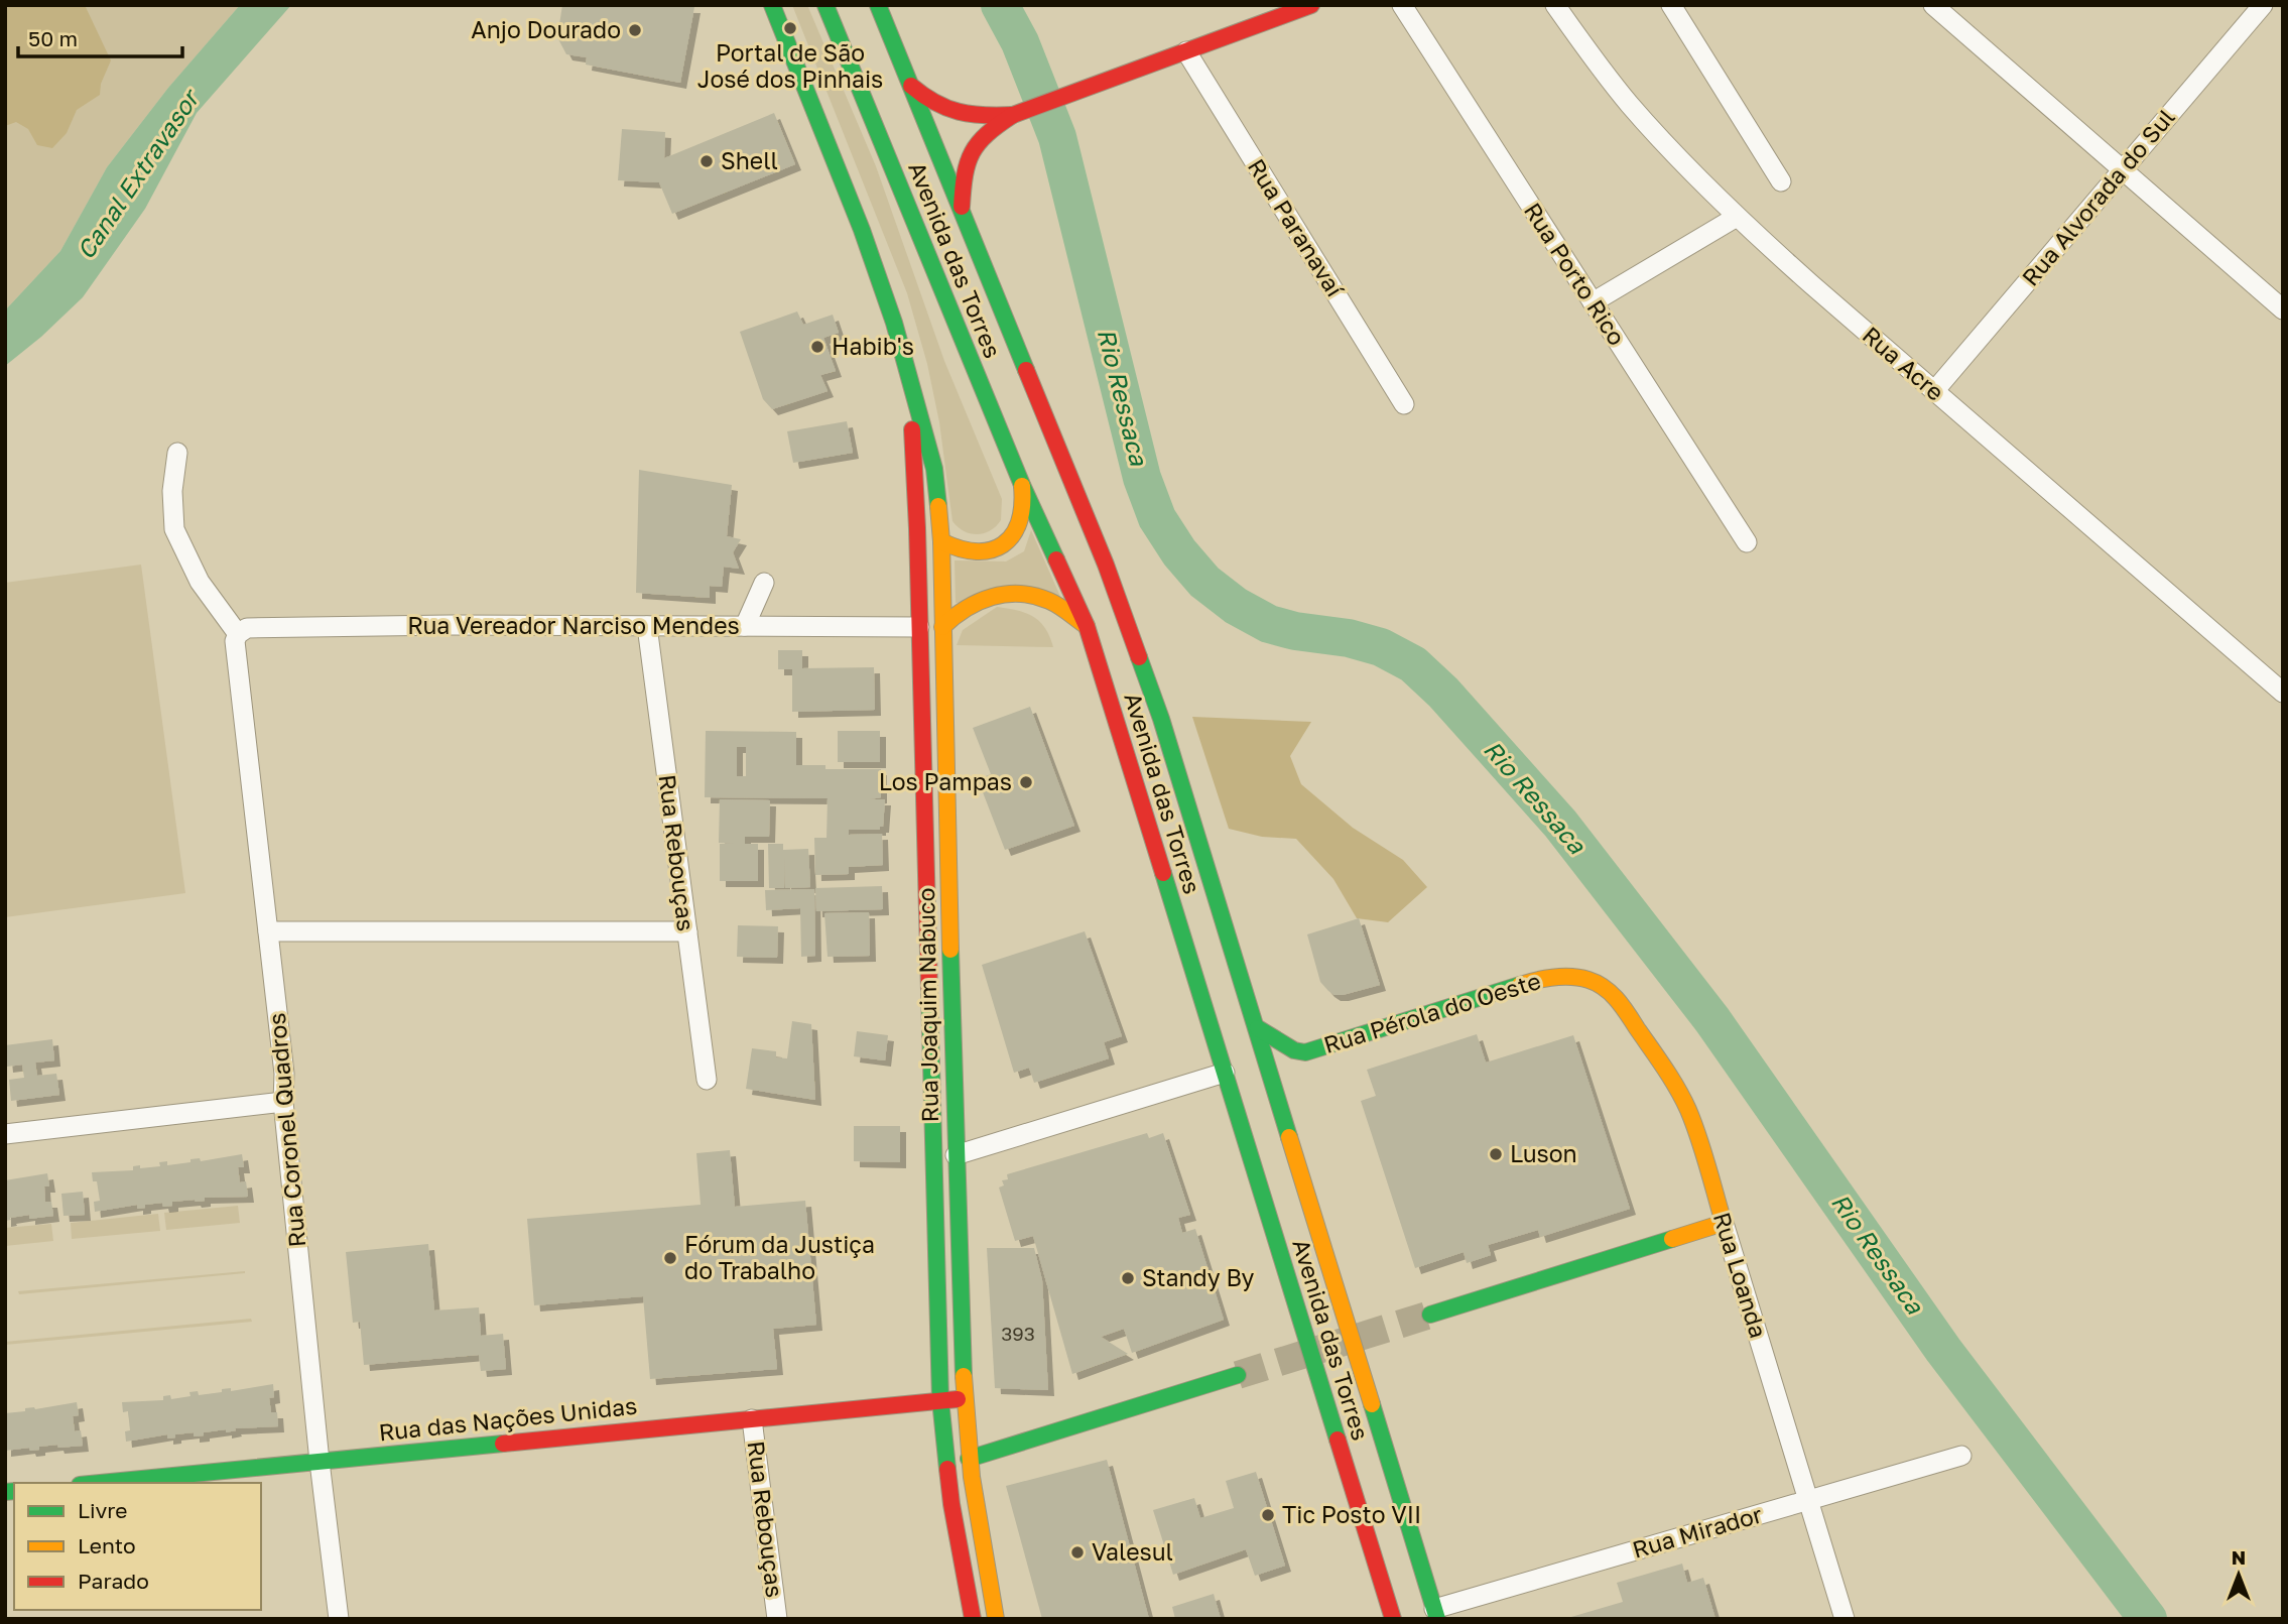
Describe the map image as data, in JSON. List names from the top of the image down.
{
  "streets": {
    "main road": [
      "Avenida das Torres",
      "Rua Joaquim Nabuco",
      "Rua Pérola do Oeste",
      "Rua Loanda",
      "Rua das Nações Unidas"
    ],
    "street": [
      "Rua Alvorada do Sul",
      "Rua Paranavaí",
      "Rua Porto Rico",
      "Rua Acre",
      "Rua Vereador Narciso Mendes",
      "Rua Rebouças",
      "Rua Coronel Quadros",
      "Rua Mirador"
    ]
  },
  "crossings": [
    ["Rua Alvorada do Sul", "Rua Acre"],
    ["Avenida das Torres", "Rua Pérola do Oeste"],
    ["Avenida das Torres", "Rua Mirador"],
    ["Rua Vereador Narciso Mendes", "Rua Rebouças"],
    ["Rua Vereador Narciso Mendes", "Rua Joaquim Nabuco"],
    ["Rua Vereador Narciso Mendes", "Rua Coronel Quadros"],
    ["Rua Rebouças", "Rua das Nações Unidas"],
    ["Rua Joaquim Nabuco", "Rua das Nações Unidas"],
    ["Rua Pérola do Oeste", "Rua Loanda"],
    ["Rua Coronel Quadros", "Rua das Nações Unidas"],
    ["Rua Loanda", "Rua Mirador"]
  ],
  "water": ["Canal Extravasor", "Rio Ressaca"],
  "places": [
    "Portal de São José dos Pinhais",
    "Anjo Dourado",
    "Shell",
    "Habib's",
    "Los Pampas",
    "Luson",
    "Fórum da Justiça do Trabalho",
    "Standy By",
    "Tic Posto VII",
    "Valesul"
  ],
  "house_numbers": ["393"],
  "legend": ["Livre", "Lento", "Parado"],
  "scale_bar": "50 m",
  "north": "top"
}
